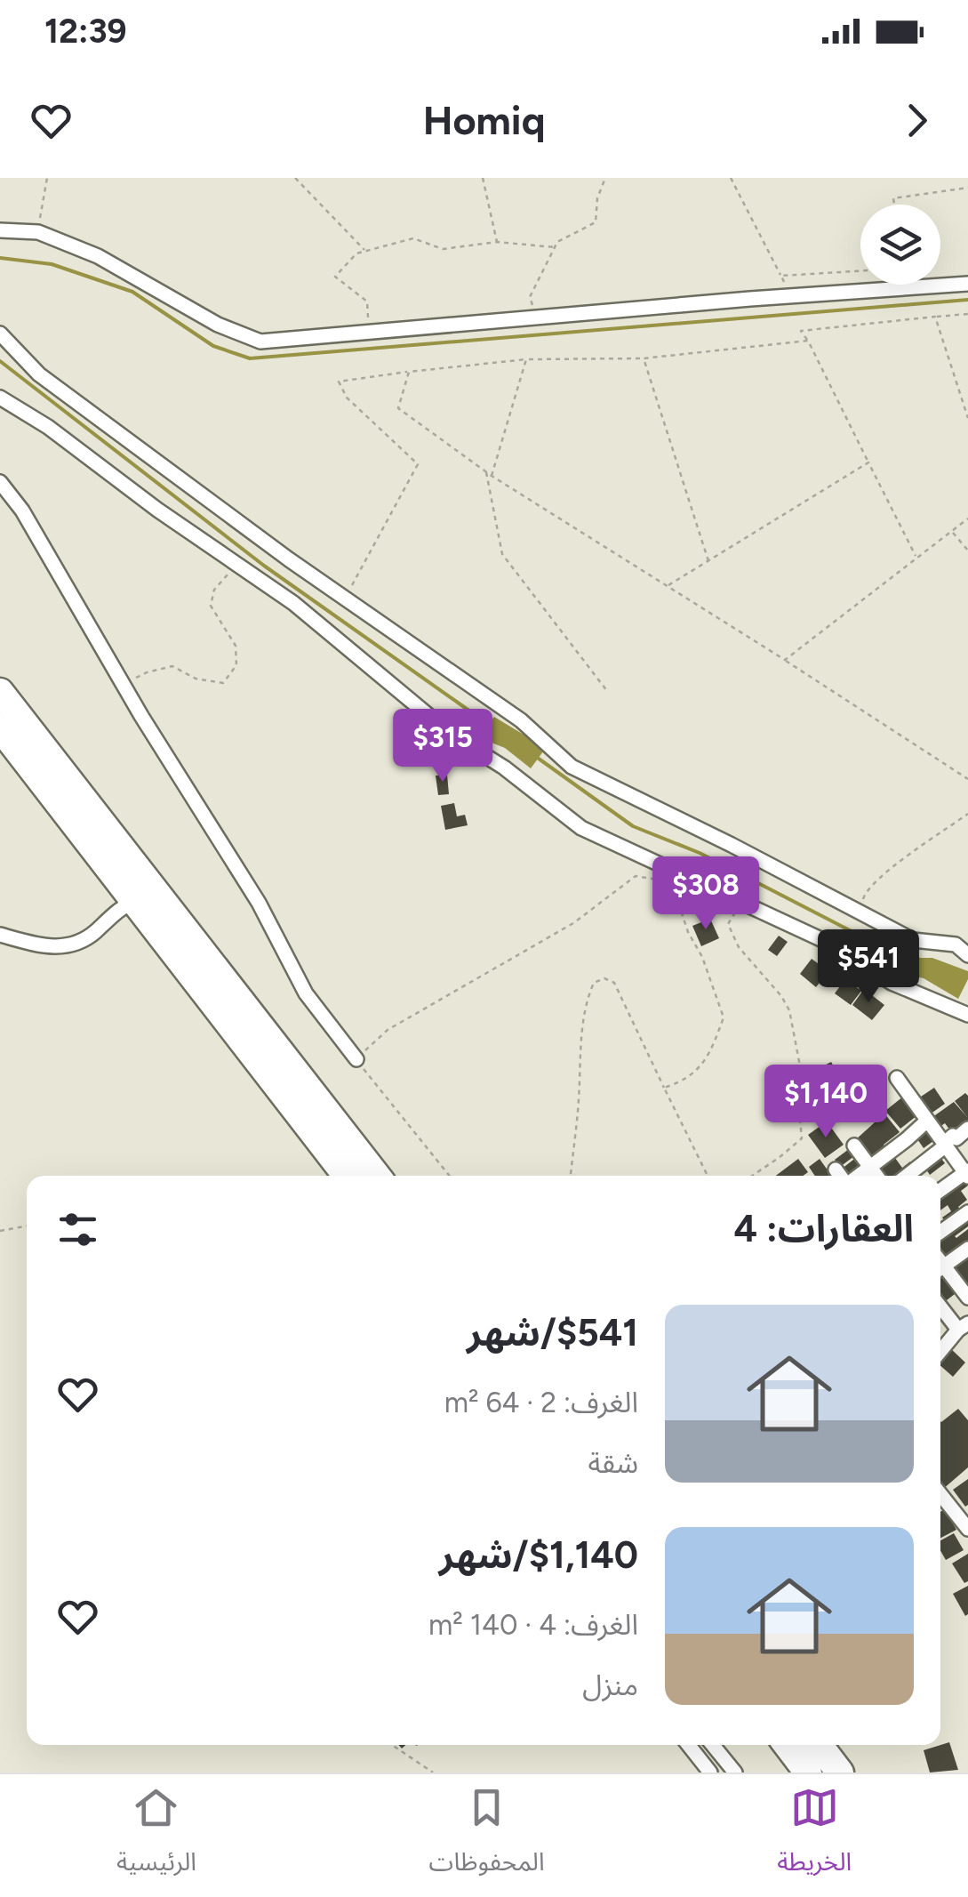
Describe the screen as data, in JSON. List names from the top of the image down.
{
  "page": {
    "status": "12:39",
    "header": "Homiq",
    "price": [
      "$315",
      "$308",
      "$541",
      "$1,140"
    ],
    "heading": "العقارات: 4",
    "list": [
      {
        "name": "$541/شهر",
        "note": "الغرف: 2 · 64 m² · شقة"
      },
      {
        "name": "$1,140/شهر",
        "note": "الغرف: 4 · 140 m² · منزل"
      }
    ],
    "tabs": ["الخريطة", "المحفوظات", "الرئيسية"]
  }
}
